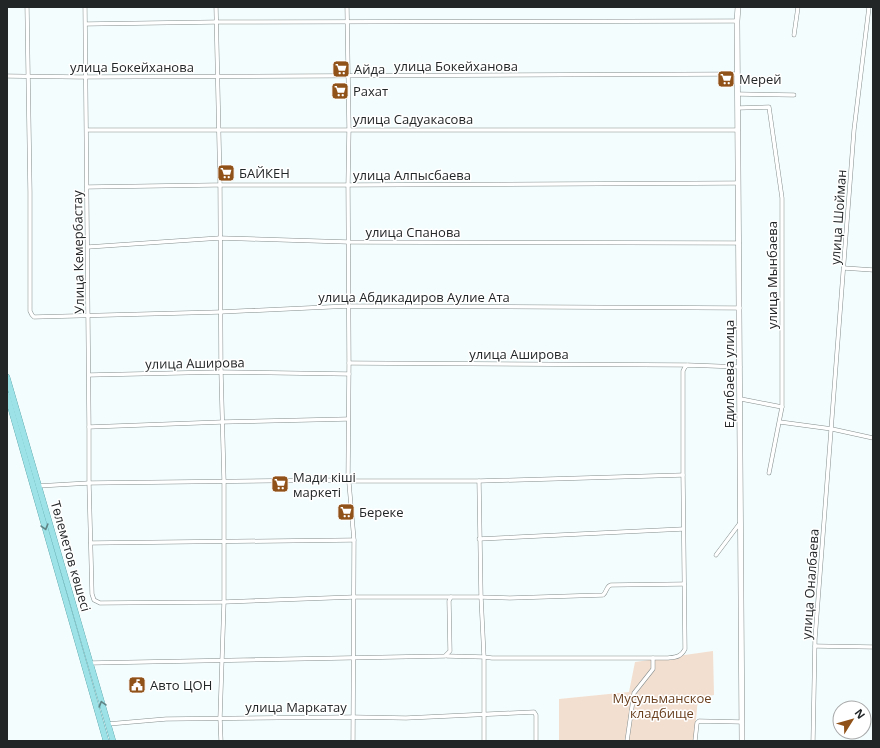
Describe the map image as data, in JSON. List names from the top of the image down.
{
  "streets": {
    "main road": ["Төлеметов көшесі"],
    "street": [
      "улица Бокейханова",
      "улица Садуакасова",
      "улица Алпысбаева",
      "улица Шойман",
      "улица Спанова",
      "Улица Кемербастау",
      "улица Мынбаева",
      "улица Абдикадиров Аулие Ата",
      "улица Аширова",
      "Едилбаева улица",
      "улица Оналбаева",
      "улица Маркатау"
    ]
  },
  "crossings": [
    ["улица Бокейханова", "Улица Кемербастау"],
    ["улица Бокейханова", "улица Абдикадиров Аулие Ата"],
    ["улица Бокейханова", "Едилбаева улица"],
    ["улица Садуакасова", "Улица Кемербастау"],
    ["улица Садуакасова", "Едилбаева улица"],
    ["улица Алпысбаева", "Улица Кемербастау"],
    ["улица Алпысбаева", "Едилбаева улица"],
    ["улица Шойман", "улица Оналбаева"],
    ["улица Спанова", "Улица Кемербастау"],
    ["улица Спанова", "Едилбаева улица"],
    ["Улица Кемербастау", "улица Абдикадиров Аулие Ата"],
    ["Улица Кемербастау", "улица Аширова"],
    ["улица Мынбаева", "Едилбаева улица"],
    ["улица Абдикадиров Аулие Ата", "Едилбаева улица"],
    ["улица Аширова", "Едилбаева улица"],
    ["Төлеметов көшесі", "улица Маркатау"]
  ],
  "parks": ["Мусульманское кладбище"],
  "places": {
    "supermarket": [
      "Айда",
      "Мерей",
      "Рахат",
      "БАЙКЕН",
      "Мади кіші маркеті",
      "Береке"
    ],
    "public building": ["Авто ЦОН"]
  },
  "north": "top right"
}
